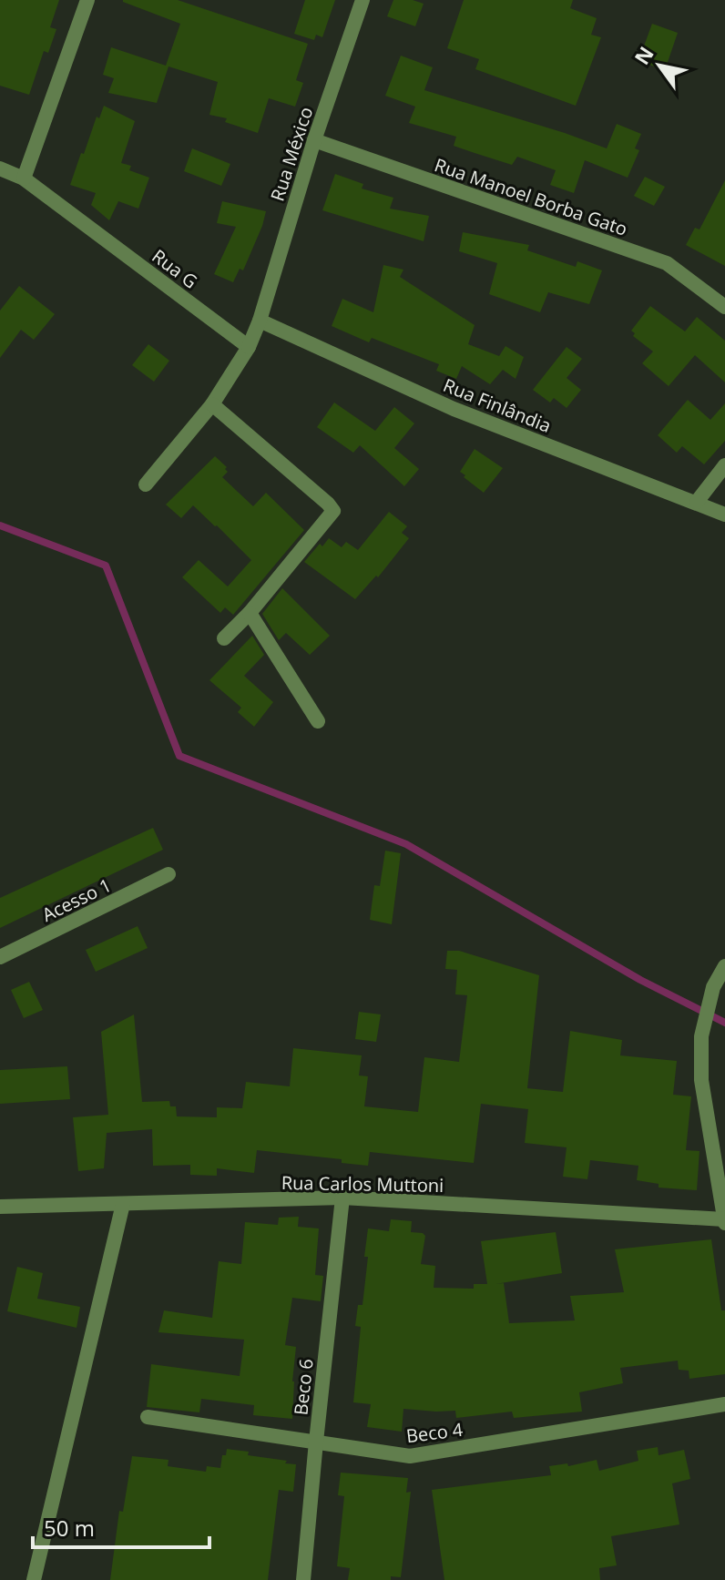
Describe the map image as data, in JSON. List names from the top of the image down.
{
  "streets": {
    "street": [
      "Rua México",
      "Rua Manoel Borba Gato",
      "Rua G",
      "Rua Finlândia",
      "Acesso 1",
      "Rua Carlos Muttoni",
      "Beco 6",
      "Beco 4"
    ]
  },
  "crossings": [
    ["Rua México", "Rua Manoel Borba Gato"],
    ["Rua México", "Rua G"],
    ["Rua México", "Rua Finlândia"],
    ["Rua Carlos Muttoni", "Beco 6"],
    ["Beco 6", "Beco 4"]
  ],
  "scale_bar": "50 m",
  "north": "top left"
}
